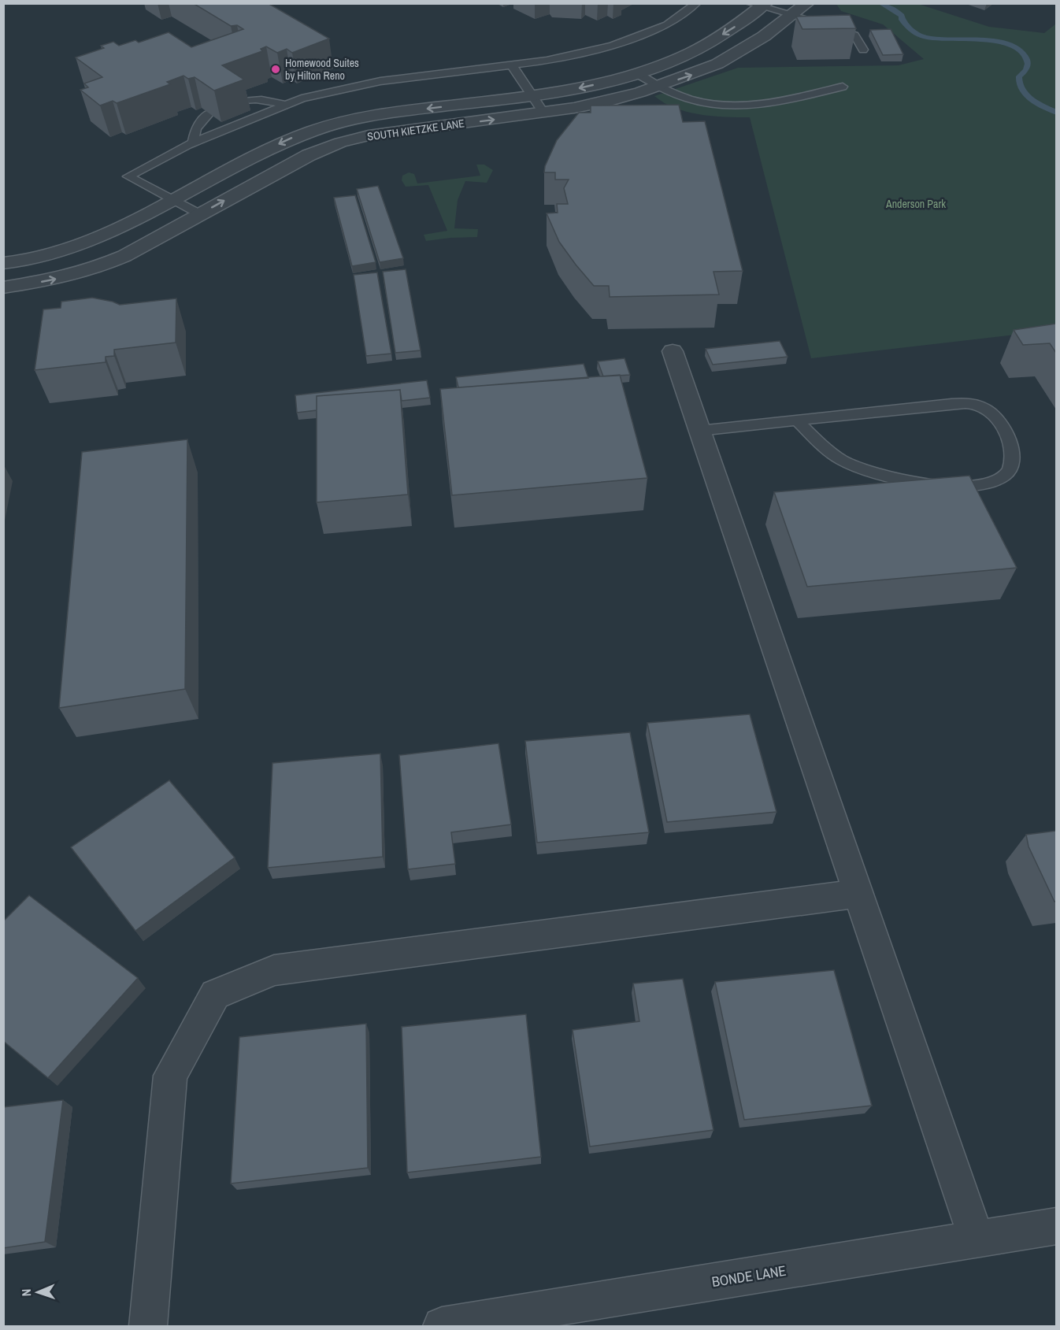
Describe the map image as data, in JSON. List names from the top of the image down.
{
  "streets": {
    "street": ["SOUTH KIETZKE LANE", "BONDE LANE"]
  },
  "parks": ["Anderson Park"],
  "places": ["Homewood Suites by Hilton Reno"],
  "north": "left"
}
